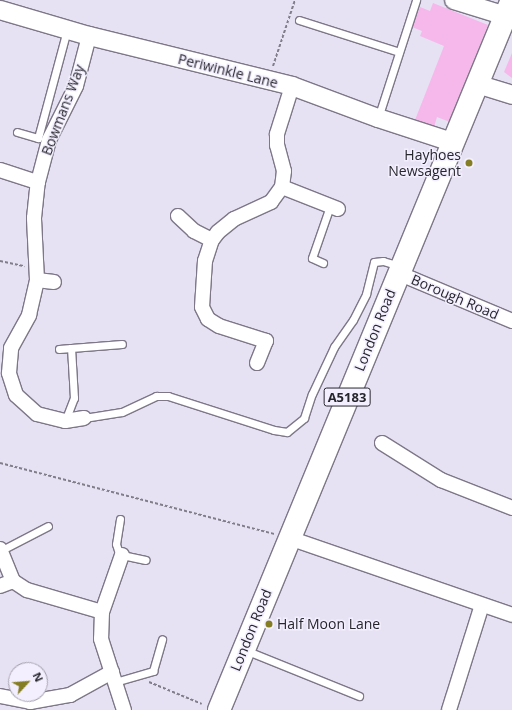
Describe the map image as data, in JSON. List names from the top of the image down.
{
  "streets": {
    "main road": ["London Road", "A5183"],
    "street": ["Periwinkle Lane", "Bowmans Way", "Borough Road"]
  },
  "crossings": [
    ["Periwinkle Lane", "Bowmans Way"],
    ["Periwinkle Lane", "London Road"],
    ["Borough Road", "London Road"],
    ["London Road", "A5183"]
  ],
  "places": ["Hayhoes Newsagent", "Half Moon Lane"],
  "north": "top right"
}
